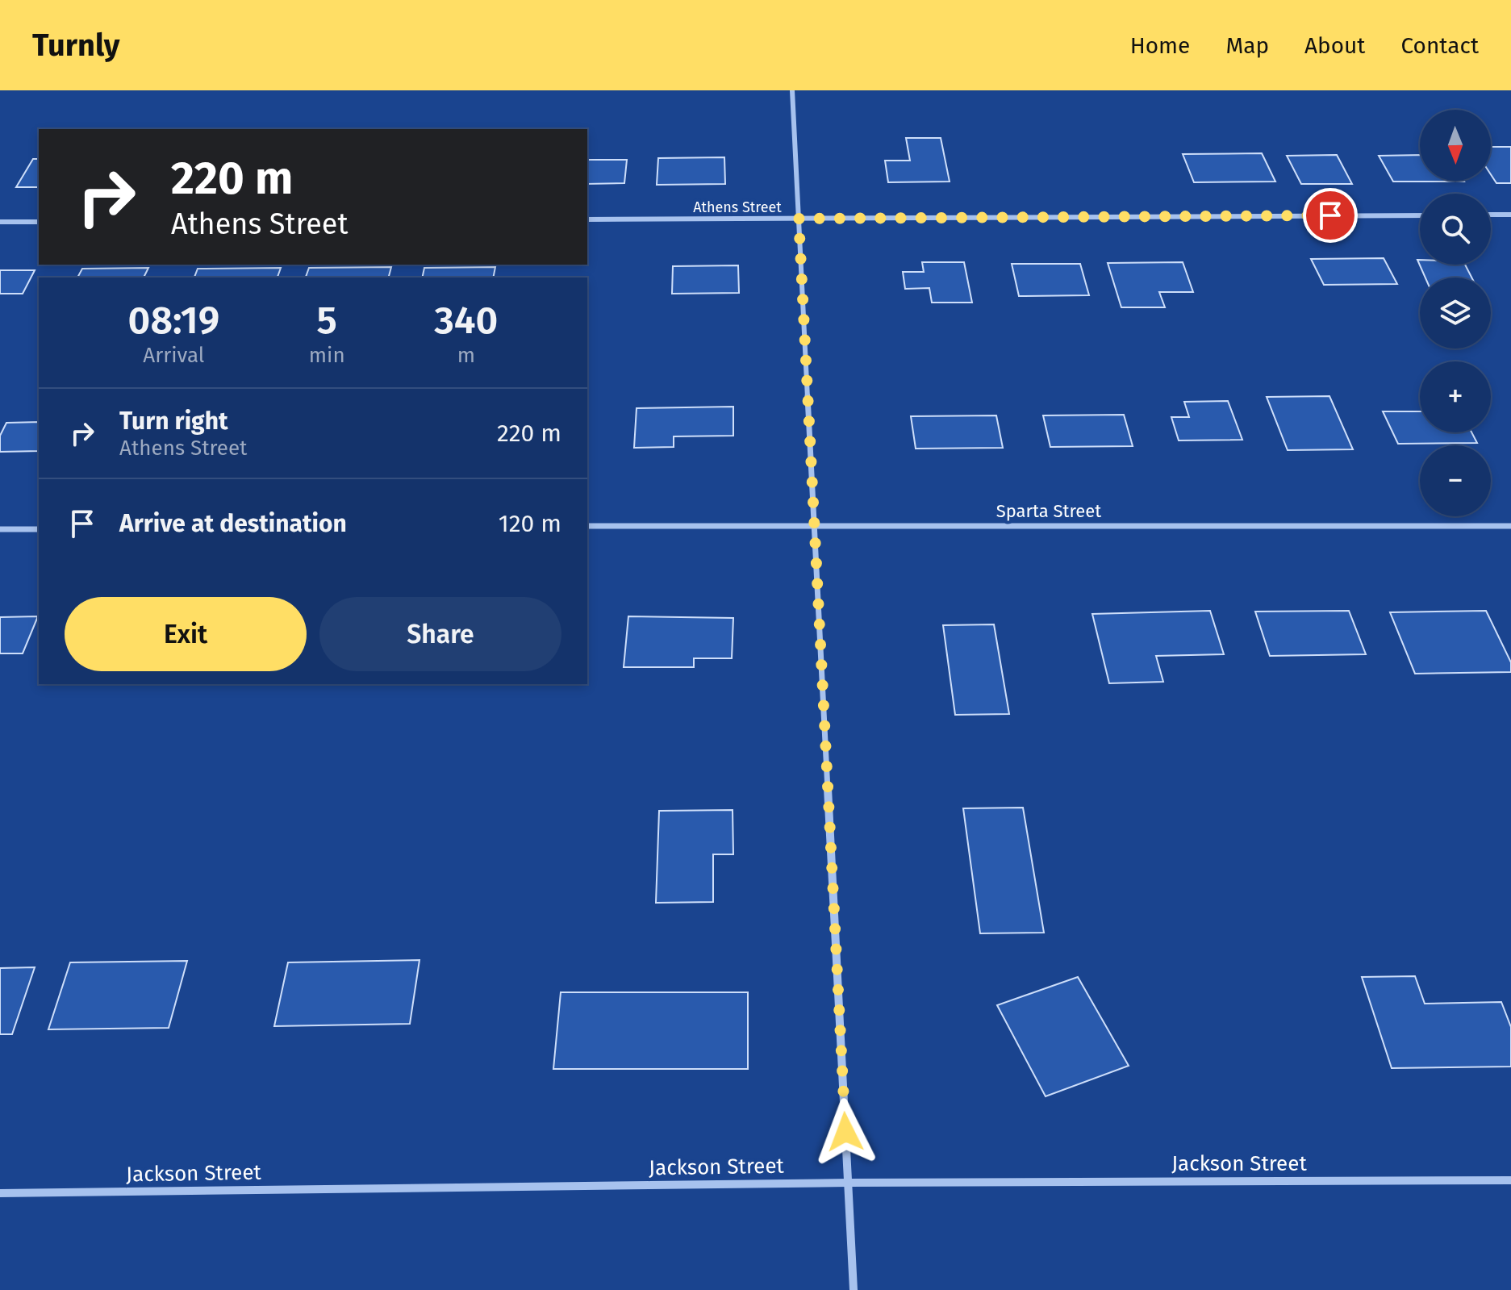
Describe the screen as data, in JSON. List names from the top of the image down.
{
  "streets": {
    "street": ["Athens Street", "Sparta Street", "Jackson Street"]
  },
  "north": "bottom",
  "page": {
    "header": "Turnly",
    "nav": [
      "Home",
      "Map",
      "About",
      "Contact"
    ],
    "map_buttons": ["+", "−"],
    "turn": ["220 m", "Athens Street"],
    "eta": [
      "08:19",
      "Arrival",
      "5",
      "min",
      "340",
      "m"
    ],
    "list": [
      {
        "name": "Turn right",
        "note": "Athens Street",
        "value": "220 m"
      },
      {
        "name": "Arrive at destination",
        "value": "120 m"
      }
    ],
    "buttons": ["Exit", "Share"]
  }
}
